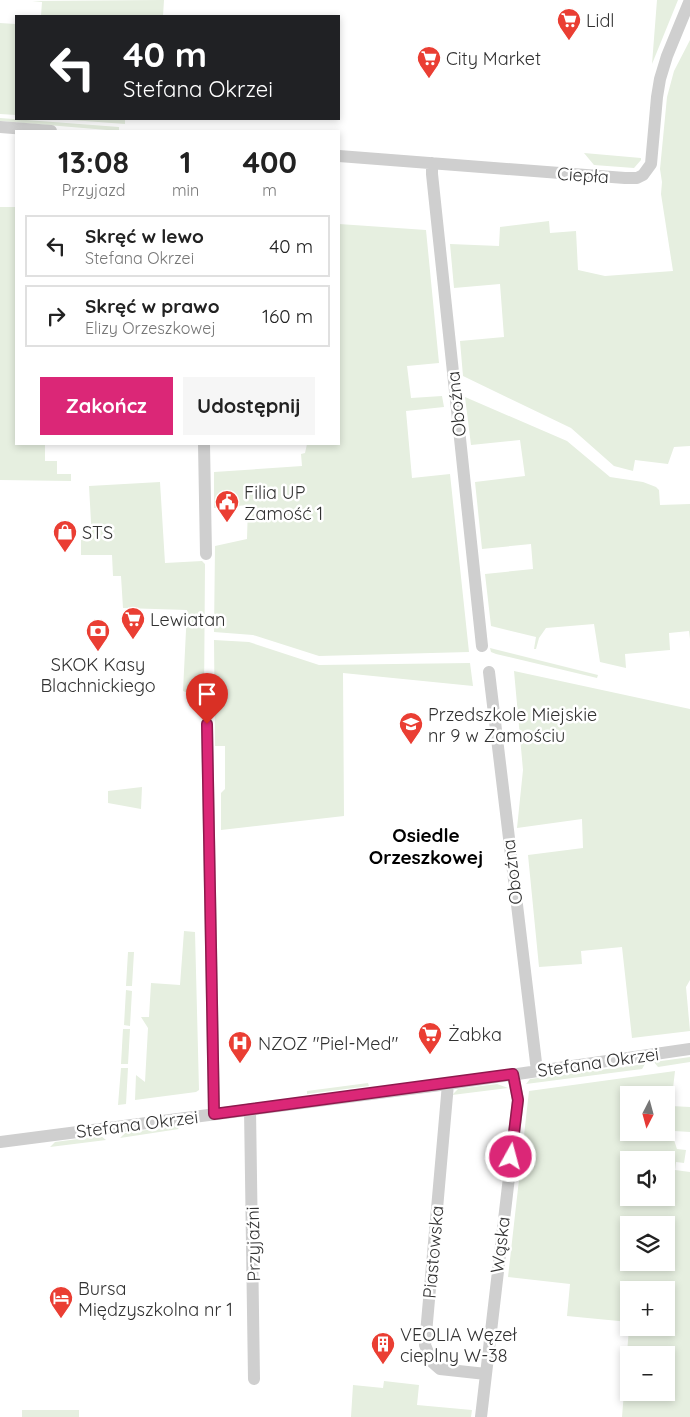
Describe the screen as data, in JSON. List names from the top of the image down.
{
  "streets": {
    "street": [
      "Ciepła",
      "Oboźna",
      "Stefana Okrzei",
      "Przyjaźni",
      "Wąska",
      "Piastowska"
    ]
  },
  "crossings": [
    ["Ciepła", "Oboźna"],
    ["Oboźna", "Stefana Okrzei"],
    ["Stefana Okrzei", "Przyjaźni"],
    ["Stefana Okrzei", "Wąska"],
    ["Stefana Okrzei", "Piastowska"],
    ["Wąska", "Piastowska"]
  ],
  "districts": ["Osiedle Orzeszkowej"],
  "places": {
    "supermarket": [
      "Lidl",
      "City Market",
      "Lewiatan",
      "Żabka"
    ],
    "public building": ["Filia UP Zamość 1"],
    "shop": ["STS"],
    "bank": ["SKOK Kasy Blachnickiego"],
    "school or university": ["Przedszkole Miejskie nr 9 w Zamościu"],
    "hospital": ["NZOZ \"Piel-Med\""],
    "hotel": ["Bursa Międzyszkolna nr 1"],
    "building": ["VEOLIA Węzeł cieplny W-38"]
  },
  "north": "bottom",
  "page": {
    "turn": ["40 m", "Stefana Okrzei"],
    "eta": [
      "13:08",
      "Przyjazd",
      "1",
      "min",
      "400",
      "m"
    ],
    "list": [
      {
        "name": "Skręć w lewo",
        "note": "Stefana Okrzei",
        "value": "40 m"
      },
      {
        "name": "Skręć w prawo",
        "note": "Elizy Orzeszkowej",
        "value": "160 m"
      }
    ],
    "buttons": ["Zakończ", "Udostępnij"],
    "map_buttons": ["+", "−"]
  }
}
